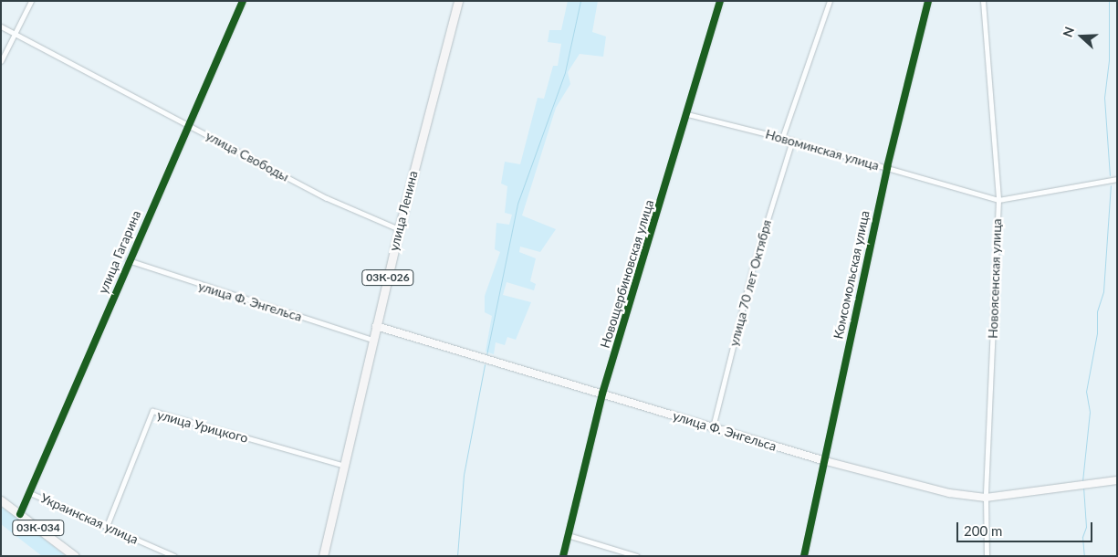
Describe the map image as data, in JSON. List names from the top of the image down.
{
  "streets": {
    "main road": [
      "улица Ленина",
      "03К-026",
      "улица Ф. Энгельса",
      "03К-034"
    ],
    "street": [
      "Новоминская улица",
      "улица Свободы",
      "улица Гагарина",
      "Новощербиновская улица",
      "Комсомольская улица",
      "Новоясенская улица",
      "улица 70 лет Октября",
      "улица Урицкого",
      "Украинская улица"
    ]
  },
  "crossings": [
    ["Новоминская улица", "Новощербиновская улица"],
    ["Новоминская улица", "Комсомольская улица"],
    ["Новоминская улица", "Новоясенская улица"],
    ["Новоминская улица", "улица 70 лет Октября"],
    ["улица Свободы", "улица Ленина"],
    ["улица Свободы", "улица Гагарина"],
    ["улица Ленина", "улица Ф. Энгельса"],
    ["улица Ленина", "улица Урицкого"],
    ["улица Гагарина", "улица Ф. Энгельса"],
    ["улица Гагарина", "Украинская улица"],
    ["улица Гагарина", "03К-034"],
    ["Новощербиновская улица", "улица Ф. Энгельса"],
    ["Комсомольская улица", "улица Ф. Энгельса"],
    ["Новоясенская улица", "улица Ф. Энгельса"],
    ["улица 70 лет Октября", "улица Ф. Энгельса"],
    ["улица Урицкого", "Украинская улица"]
  ],
  "scale_bar": "200 m",
  "north": "left"
}
